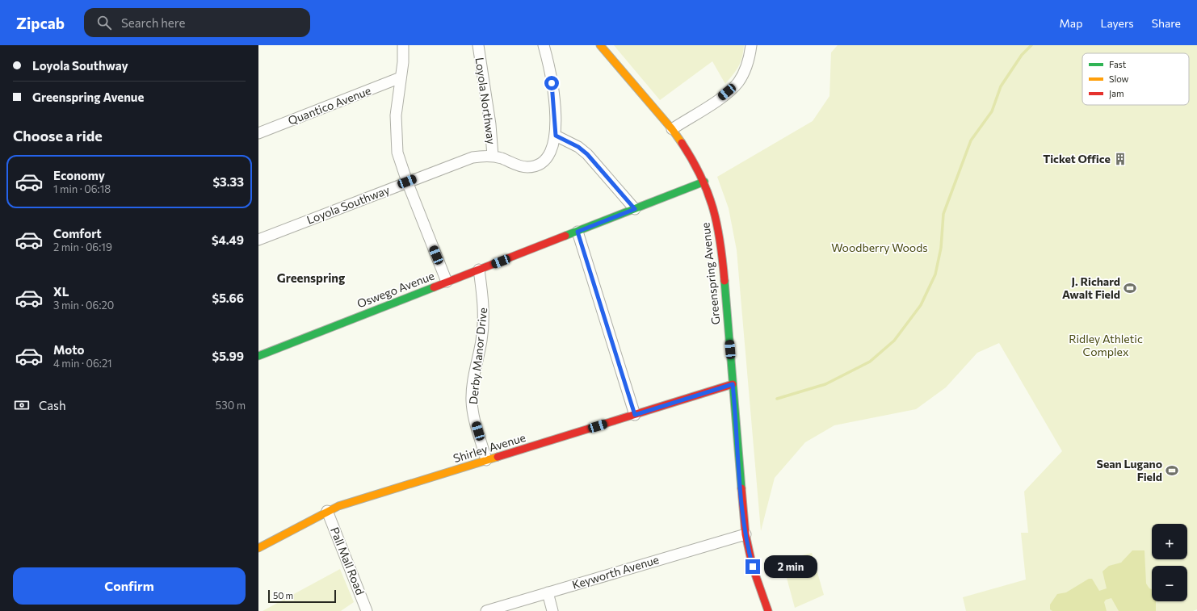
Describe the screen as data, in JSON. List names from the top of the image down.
{
  "streets": {
    "street": [
      "Loyola Northway",
      "Quantico Avenue",
      "Loyola Southway",
      "Greenspring Avenue",
      "Oswego Avenue",
      "Derby Manor Drive",
      "Shirley Avenue",
      "Pall Mall Road",
      "Keyworth Avenue"
    ]
  },
  "crossings": [
    ["Loyola Northway", "Loyola Southway"],
    ["Greenspring Avenue", "Oswego Avenue"],
    ["Greenspring Avenue", "Shirley Avenue"],
    ["Greenspring Avenue", "Keyworth Avenue"],
    ["Oswego Avenue", "Derby Manor Drive"],
    ["Derby Manor Drive", "Shirley Avenue"],
    ["Shirley Avenue", "Pall Mall Road"]
  ],
  "districts": ["Greenspring"],
  "parks": ["Woodberry Woods", "Ridley Athletic Complex"],
  "places": {
    "building": ["Ticket Office"],
    "sports": ["J. Richard Awalt Field", "Sean Lugano Field"]
  },
  "legend": ["Fast", "Slow", "Jam"],
  "scale_bar": "50 m",
  "page": {
    "header": "Zipcab",
    "search": "Search here",
    "nav": ["Map", "Layers", "Share"],
    "banner": ["Loyola Southway", "Greenspring Avenue"],
    "heading": "Choose a ride",
    "list": [
      {
        "name": "Economy",
        "note": "1 min · 06:18",
        "value": "$3.33"
      },
      {
        "name": "Comfort",
        "note": "2 min · 06:19",
        "value": "$4.49"
      },
      {
        "name": "XL",
        "note": "3 min · 06:20",
        "value": "$5.66"
      },
      {
        "name": "Moto",
        "note": "4 min · 06:21",
        "value": "$5.99"
      }
    ],
    "pay": ["Cash", "530 m"],
    "map_buttons": ["+", "−"],
    "bubble": "2 min",
    "buttons": "Confirm",
    "scale": "50 m"
  }
}
